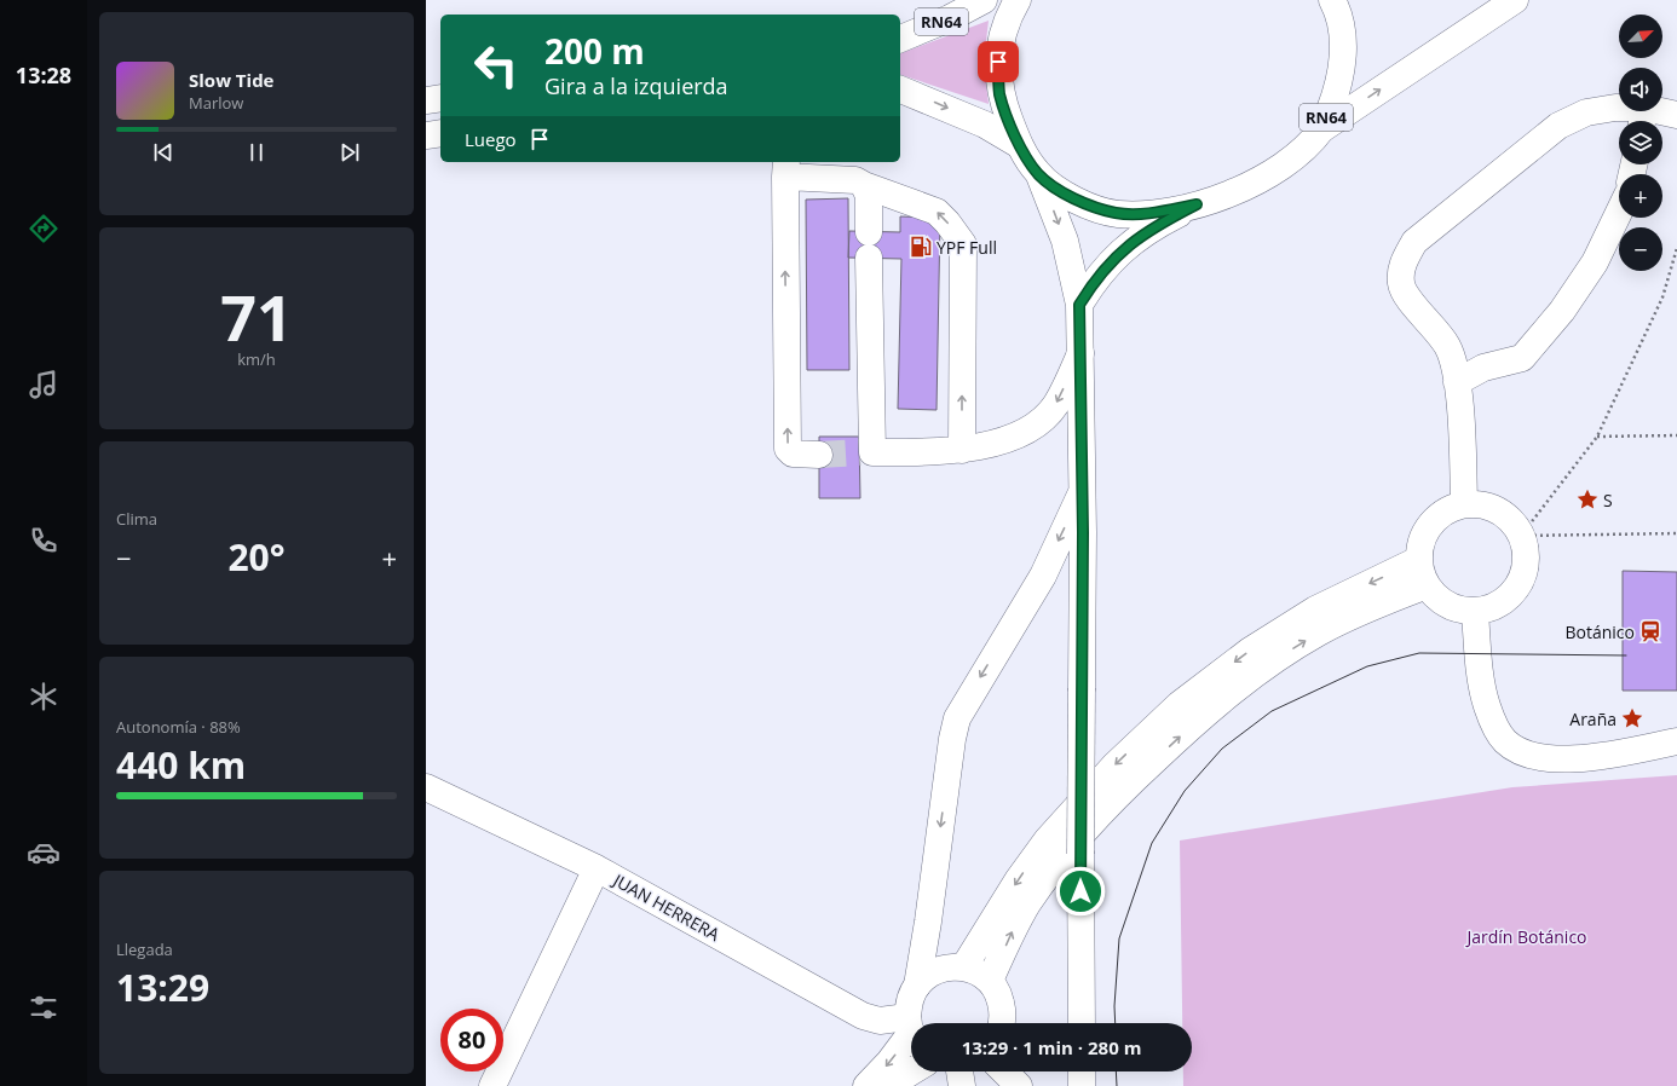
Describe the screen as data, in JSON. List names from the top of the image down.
{
  "streets": {
    "main road": ["RN64", "JUAN HERRERA"]
  },
  "parks": ["Jardín Botánico"],
  "places": {
    "fuel station": ["YPF Full"],
    "place": ["S", "Araña"],
    "station": ["Botánico"]
  },
  "north": "top right",
  "page": {
    "tabs": "13:28",
    "map_buttons": ["+", "−"],
    "turn": ["200 m", "Gira a la izquierda"],
    "song": ["Slow Tide", "Marlow"],
    "then": "Luego",
    "tile": [
      ["71", "km/h"],
      "Clima",
      ["Autonomía · 88%", "440 km"],
      ["Llegada", "13:29"]
    ],
    "heat": ["−", "20°", "+"],
    "limit": "80",
    "trip": "13:29 · 1 min · 280 m"
  }
}
